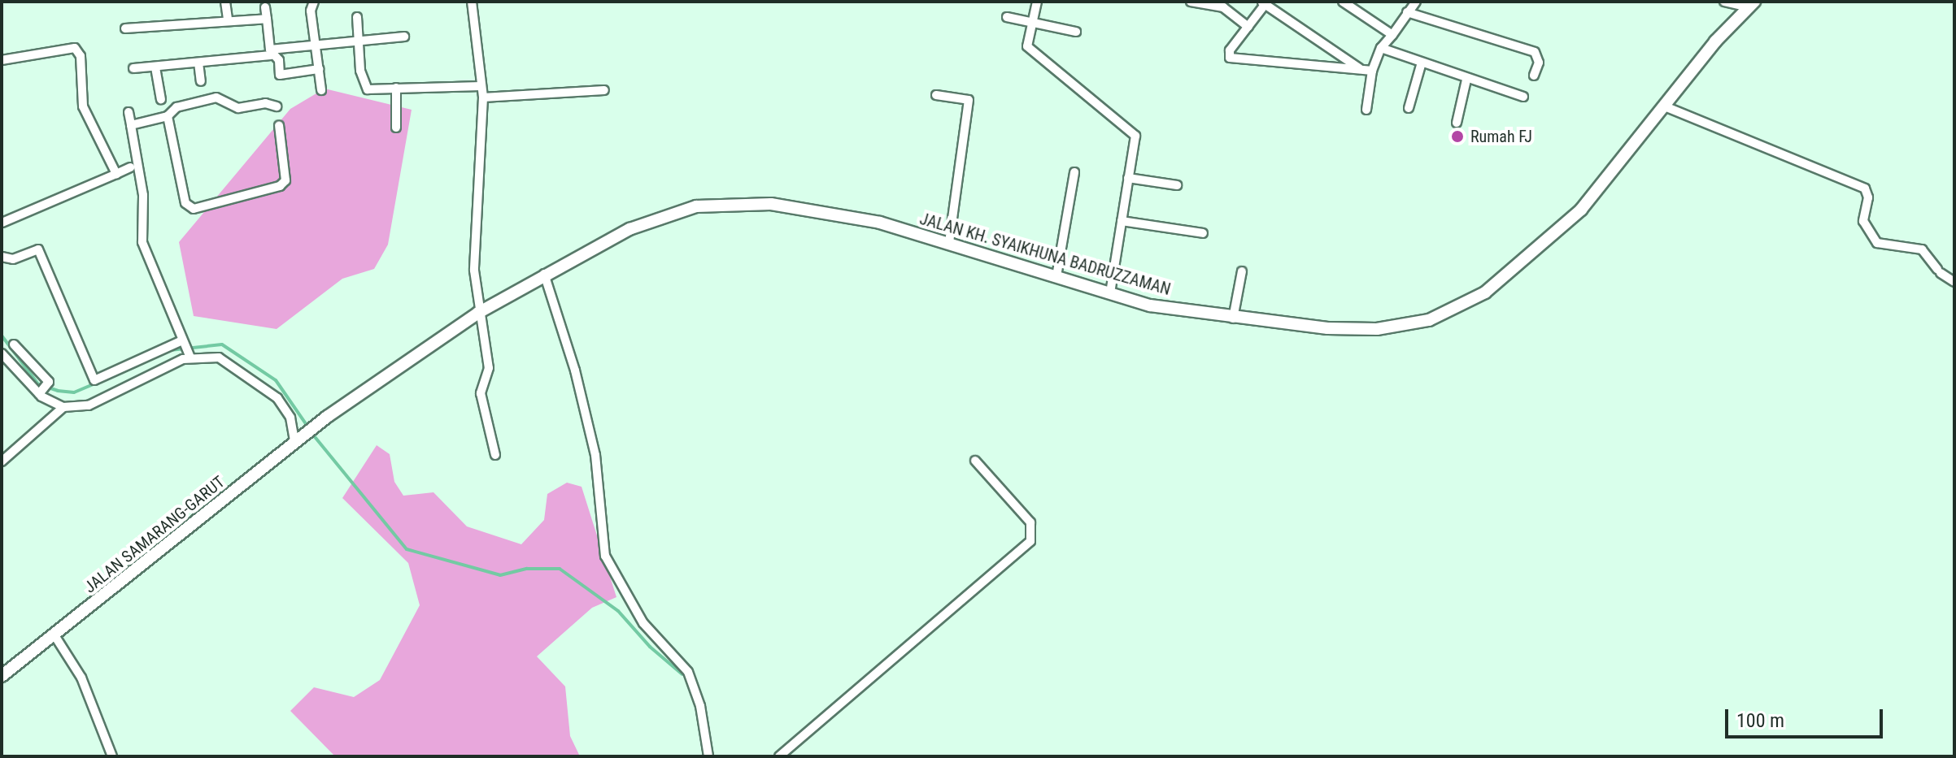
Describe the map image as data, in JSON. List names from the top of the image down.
{
  "streets": {
    "main road": ["JALAN KH. SYAIKHUNA BADRUZZAMAN", "JALAN SAMARANG-GARUT"]
  },
  "crossings": [
    ["JALAN KH. SYAIKHUNA BADRUZZAMAN", "JALAN SAMARANG-GARUT"]
  ],
  "places": ["Rumah FJ"],
  "scale_bar": "100 m"
}
